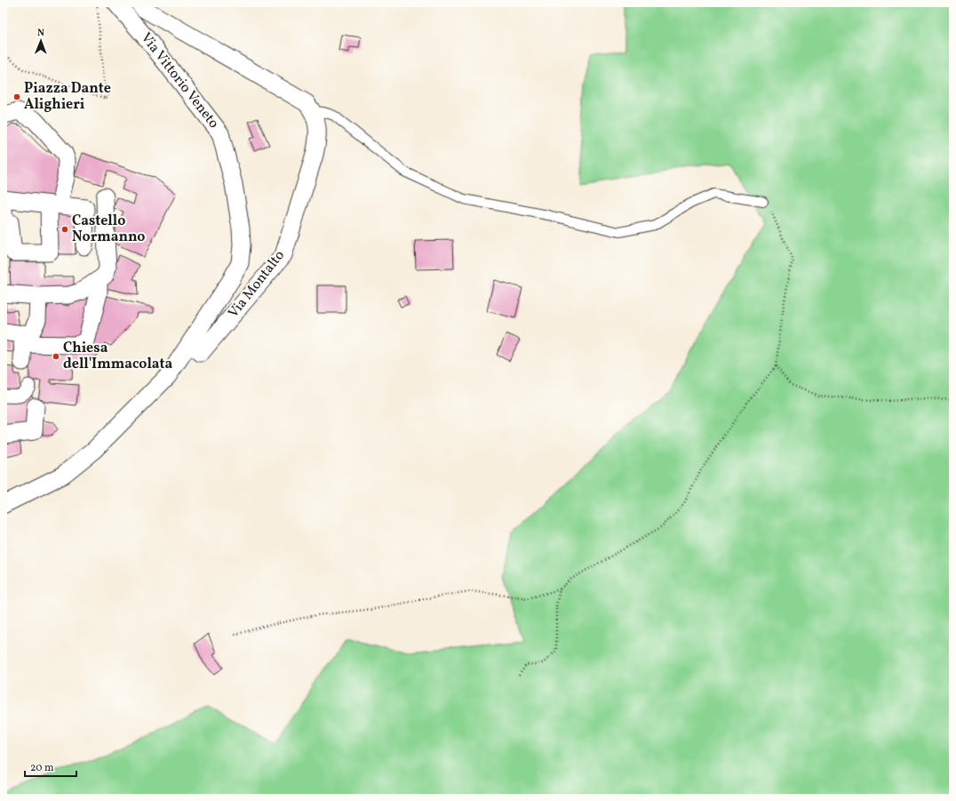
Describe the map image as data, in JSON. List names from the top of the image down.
{
  "streets": {
    "street": ["Via Vittorio Veneto", "Via Montalto"]
  },
  "crossings": [
    ["Via Vittorio Veneto", "Via Montalto"]
  ],
  "places": ["Piazza Dante Alighieri", "Castello Normanno", "Chiesa dell'Immacolata"],
  "scale_bar": "20 m",
  "north": "top"
}
